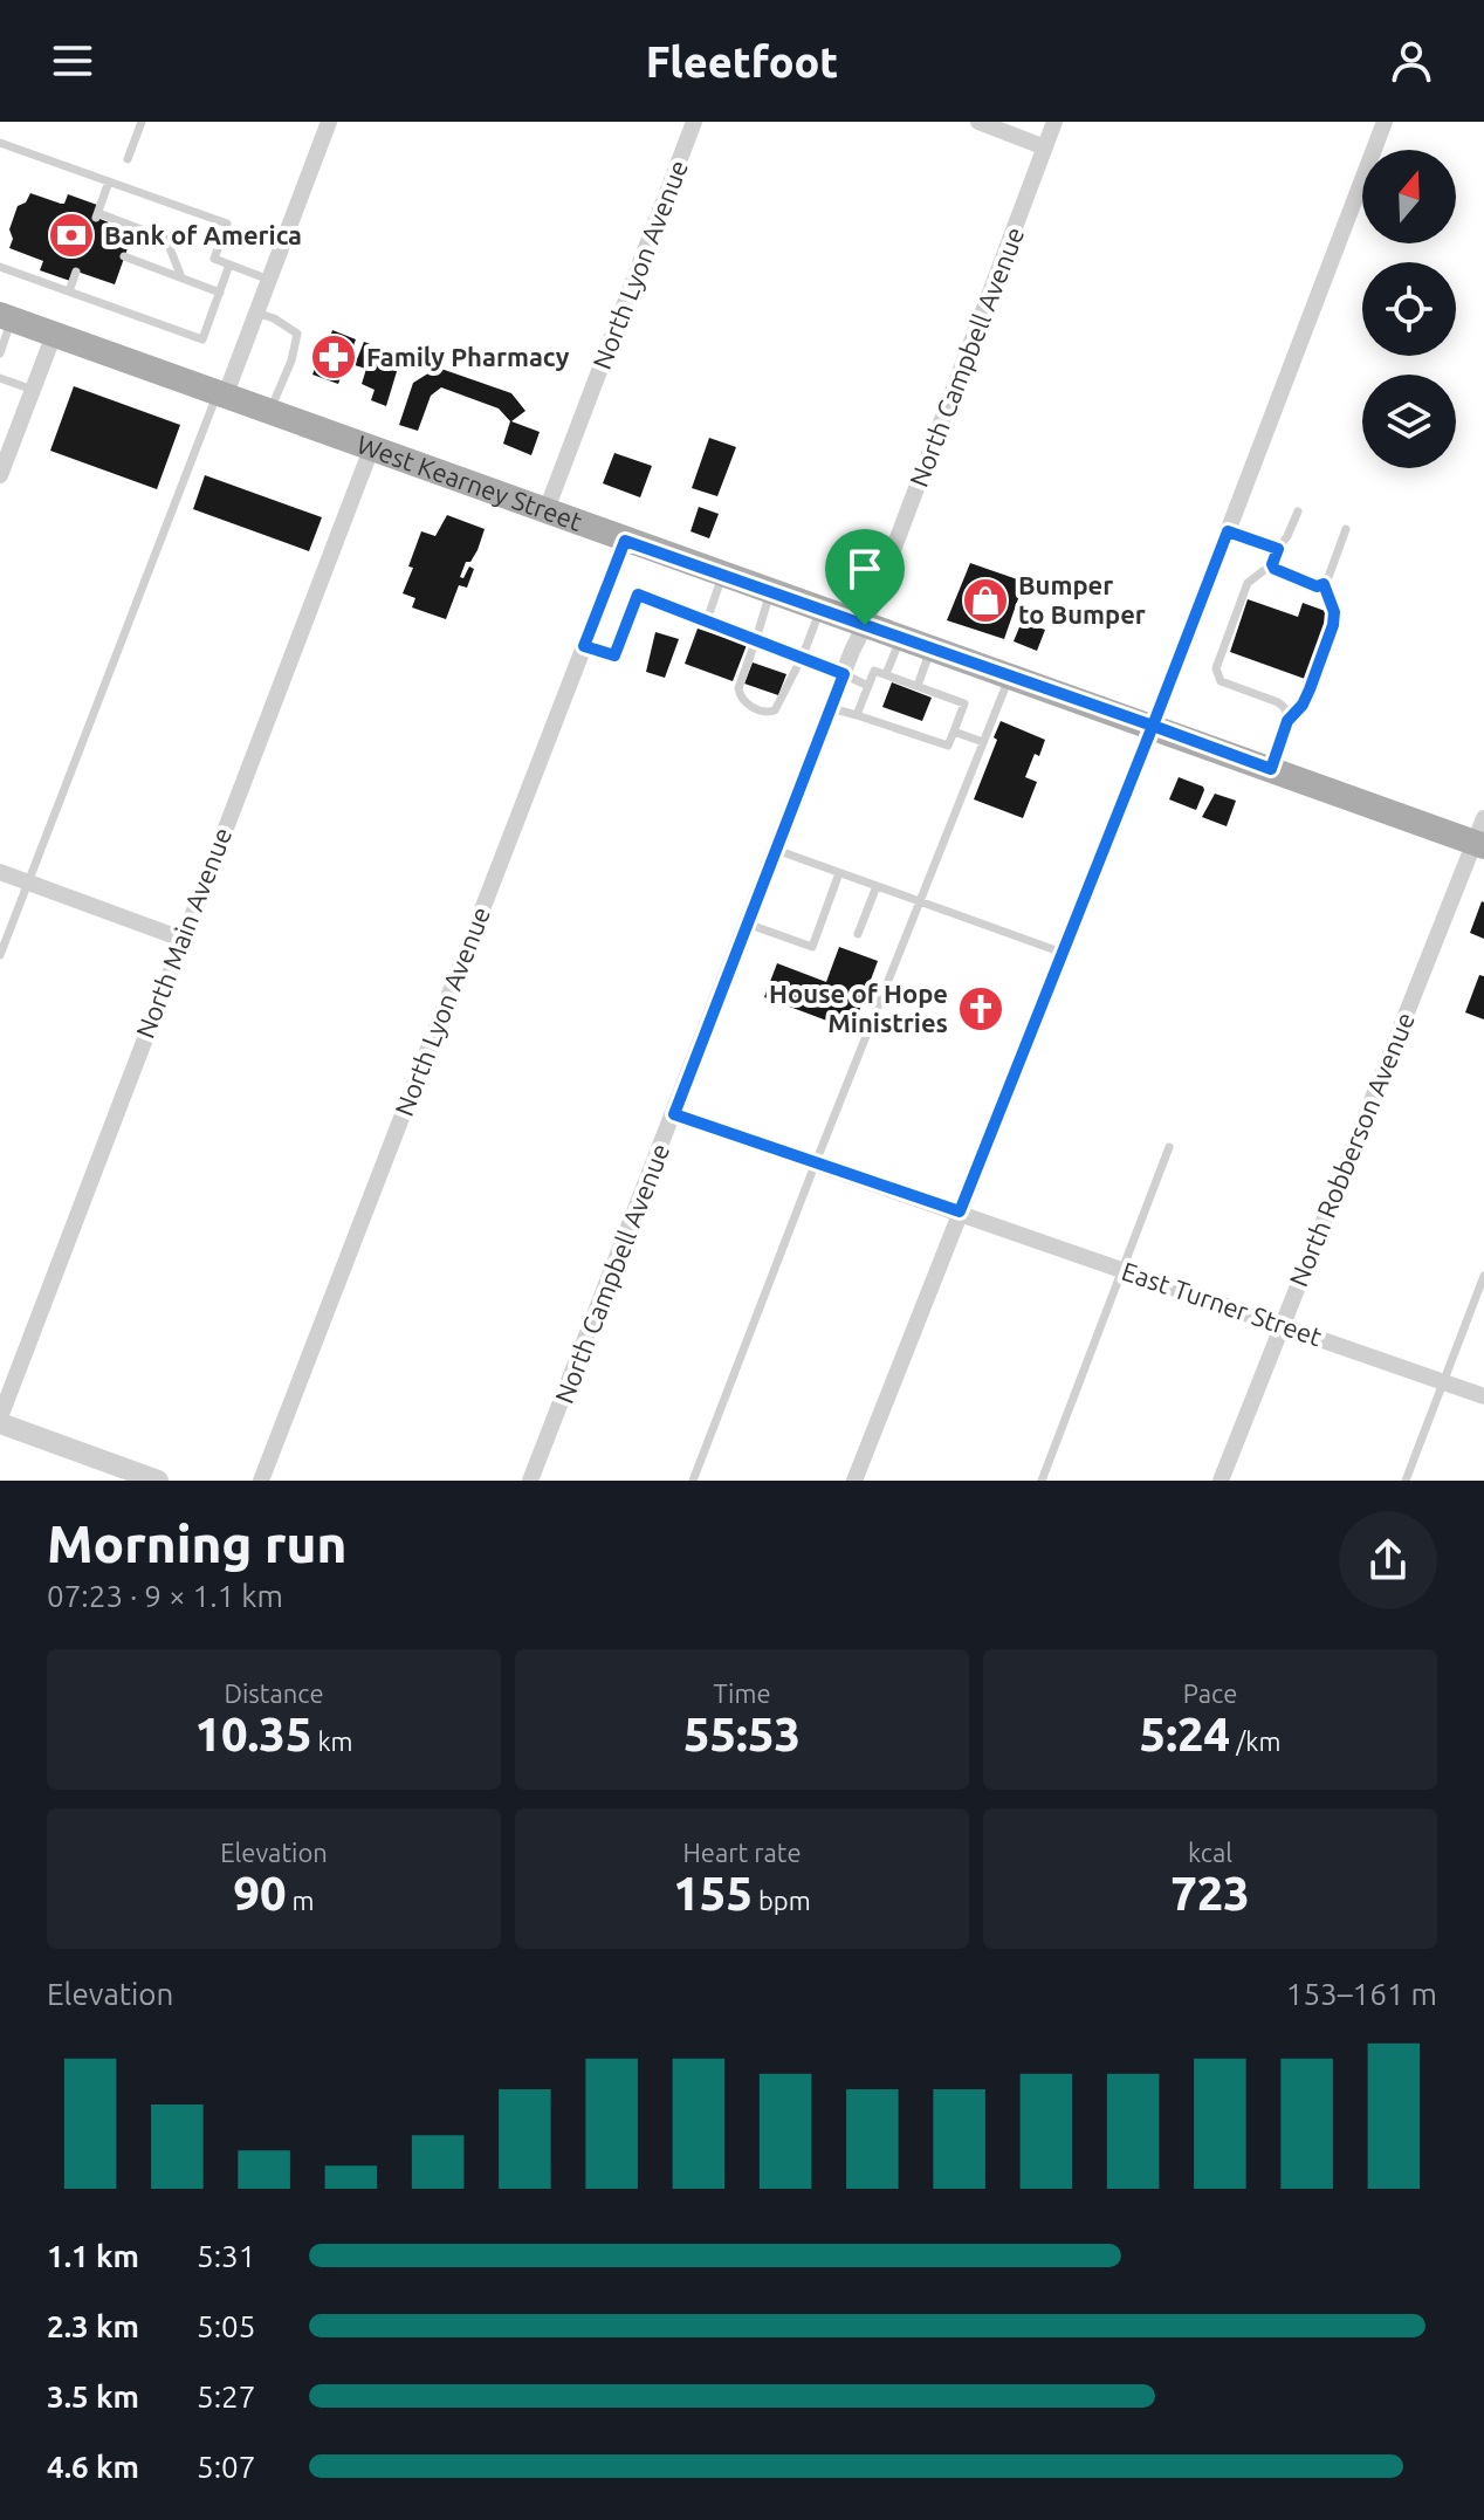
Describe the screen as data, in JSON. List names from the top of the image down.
{
  "streets": {
    "main road": ["West Kearney Street"],
    "street": [
      "North Lyon Avenue",
      "North Campbell Avenue",
      "North Main Avenue",
      "North Robberson Avenue",
      "East Turner Street"
    ]
  },
  "crossings": [
    ["North Lyon Avenue", "West Kearney Street"],
    ["North Campbell Avenue", "West Kearney Street"],
    ["North Campbell Avenue", "East Turner Street"],
    ["West Kearney Street", "North Main Avenue"],
    ["West Kearney Street", "North Robberson Avenue"],
    ["North Robberson Avenue", "East Turner Street"]
  ],
  "places": {
    "bank": ["Bank of America"],
    "pharmacy": ["Family Pharmacy"],
    "shop": ["Bumper to Bumper"],
    "church": ["House of Hope Ministries"]
  },
  "north": "top",
  "page": {
    "header": "Fleetfoot",
    "heading": ["Morning run", "07:23 · 9 × 1.1 km"],
    "stats": [
      ["Distance", "10.35 km"],
      ["Time", "55:53"],
      ["Pace", "5:24 /km"],
      ["Elevation", "90 m"],
      ["Heart rate", "155 bpm"],
      ["kcal", "723"]
    ],
    "chart": ["Elevation", "153–161 m"],
    "list": [
      {
        "name": "1.1 km",
        "note": "5:31"
      },
      {
        "name": "2.3 km",
        "note": "5:05"
      },
      {
        "name": "3.5 km",
        "note": "5:27"
      },
      {
        "name": "4.6 km",
        "note": "5:07"
      }
    ]
  }
}
